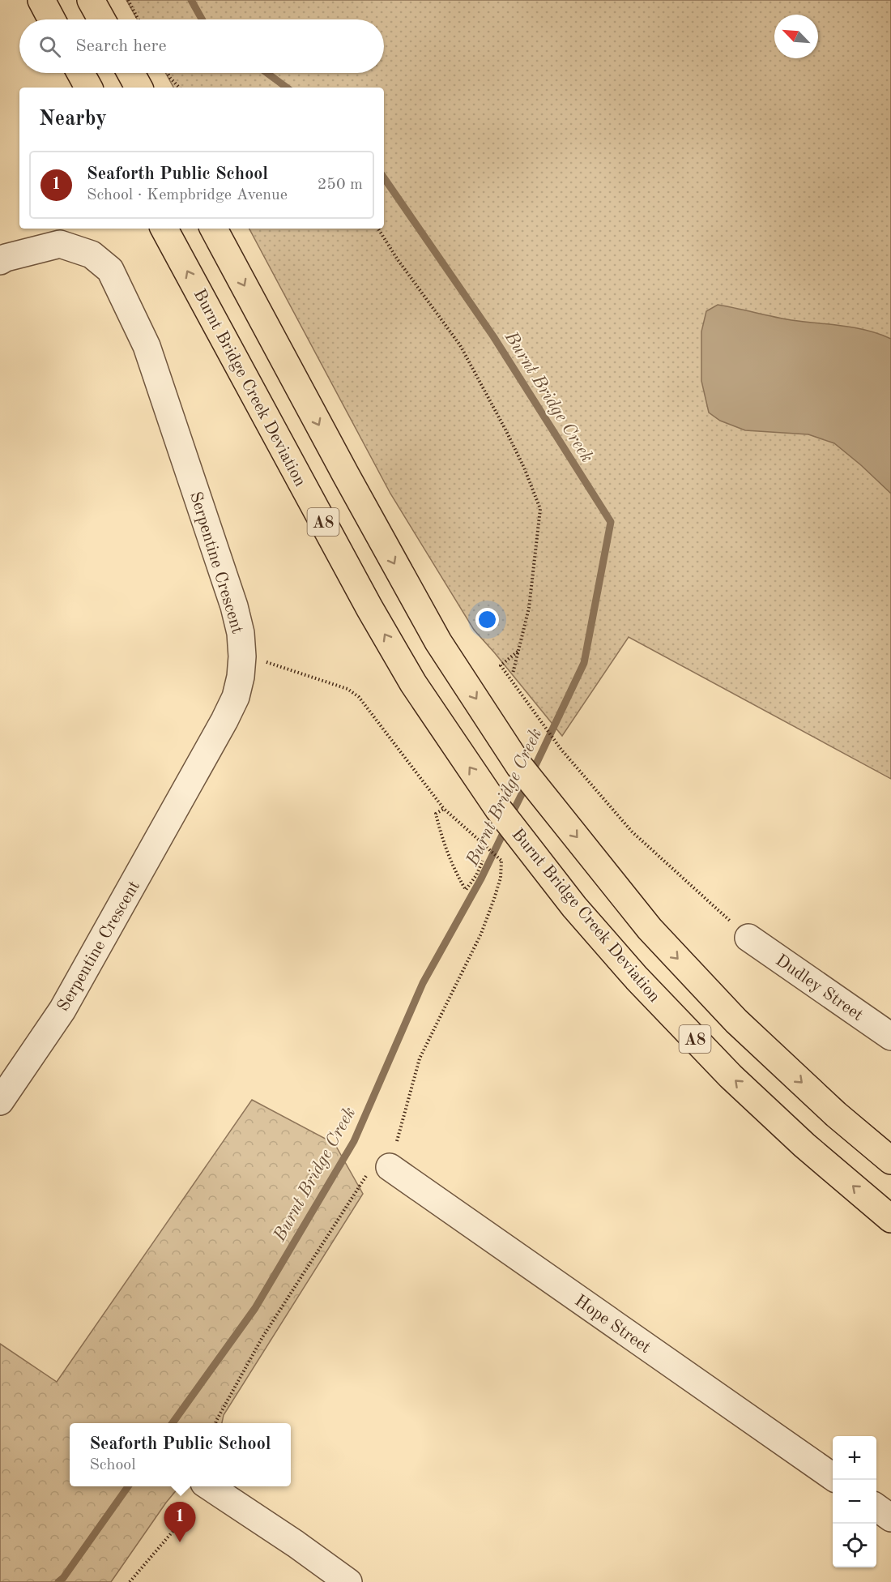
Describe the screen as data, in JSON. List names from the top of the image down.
{
  "streets": {
    "highway": ["Burnt Bridge Creek Deviation", "A8"],
    "street": ["Serpentine Crescent", "Dudley Street", "Hope Street"]
  },
  "water": ["Burnt Bridge Creek"],
  "north": "top left",
  "page": {
    "search": "Search here",
    "heading": "Nearby",
    "list": [
      {
        "mark": "1",
        "name": "Seaforth Public School",
        "note": "School · Kempbridge Avenue",
        "value": "250 m"
      }
    ],
    "popup": ["Seaforth Public School", "School"],
    "map_buttons": ["+", "−"],
    "pins": "1"
  }
}
